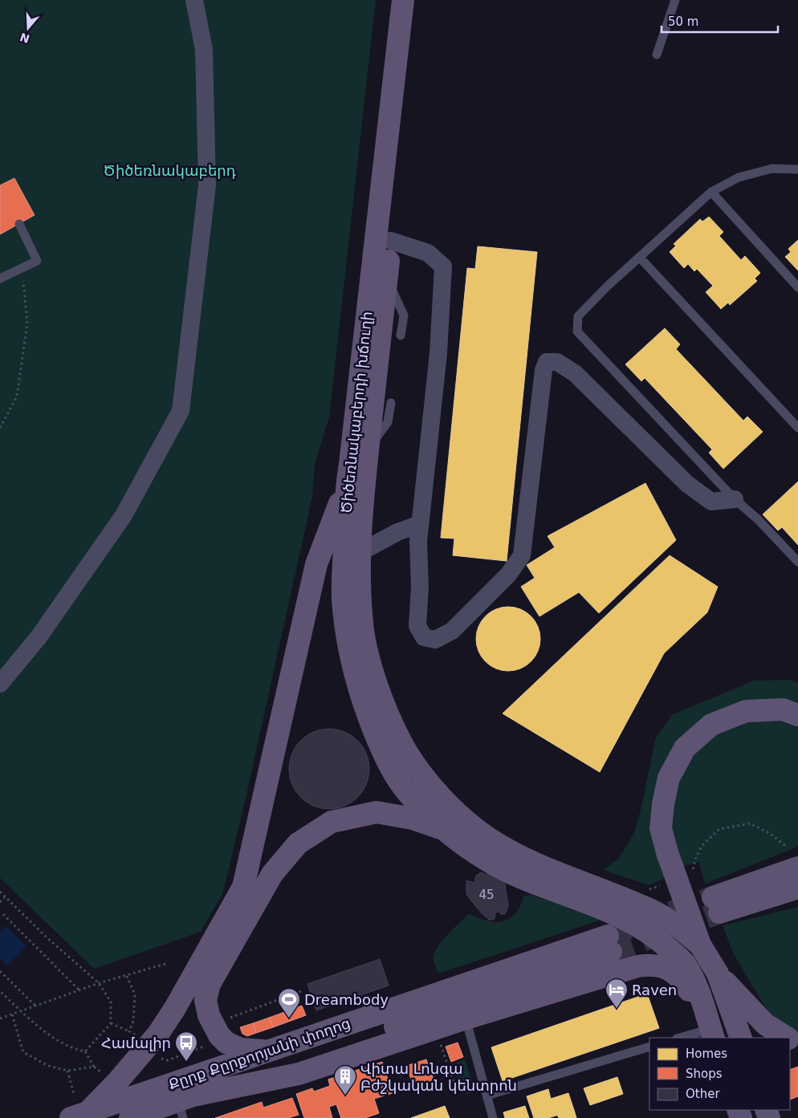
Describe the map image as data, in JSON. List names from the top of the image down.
{
  "streets": {
    "main road": ["Ծիծեռնակաբերդի խճուղի", "Քըրք Քըրքորյանի փողոց"]
  },
  "parks": ["Ծիծեռնակաբերդ"],
  "places": {
    "hotel": ["Raven"],
    "sports": ["Dreambody"],
    "bus stop": ["Համալիր"],
    "building": ["Վիտա Լոնգա Բժշկական կենտրոն"]
  },
  "house_numbers": ["45"],
  "legend": ["Homes", "Shops", "Other"],
  "scale_bar": "50 m",
  "north": "bottom"
}
